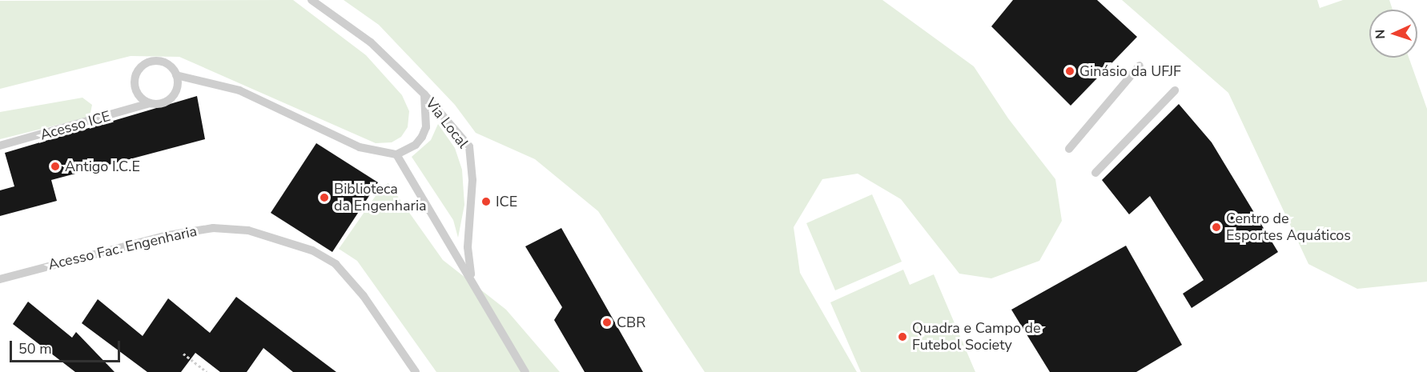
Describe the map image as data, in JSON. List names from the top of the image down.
{
  "streets": {
    "lane": ["Via Local", "Acesso ICE", "Acesso Fac. Engenharia"]
  },
  "places": [
    "Ginásio da UFJF",
    "Antigo I.C.E",
    "Biblioteca da Engenharia",
    "ICE",
    "Centro de Esportes Aquáticos",
    "CBR",
    "Quadra e Campo de Futebol Society"
  ],
  "scale_bar": "50 m",
  "north": "left"
}
